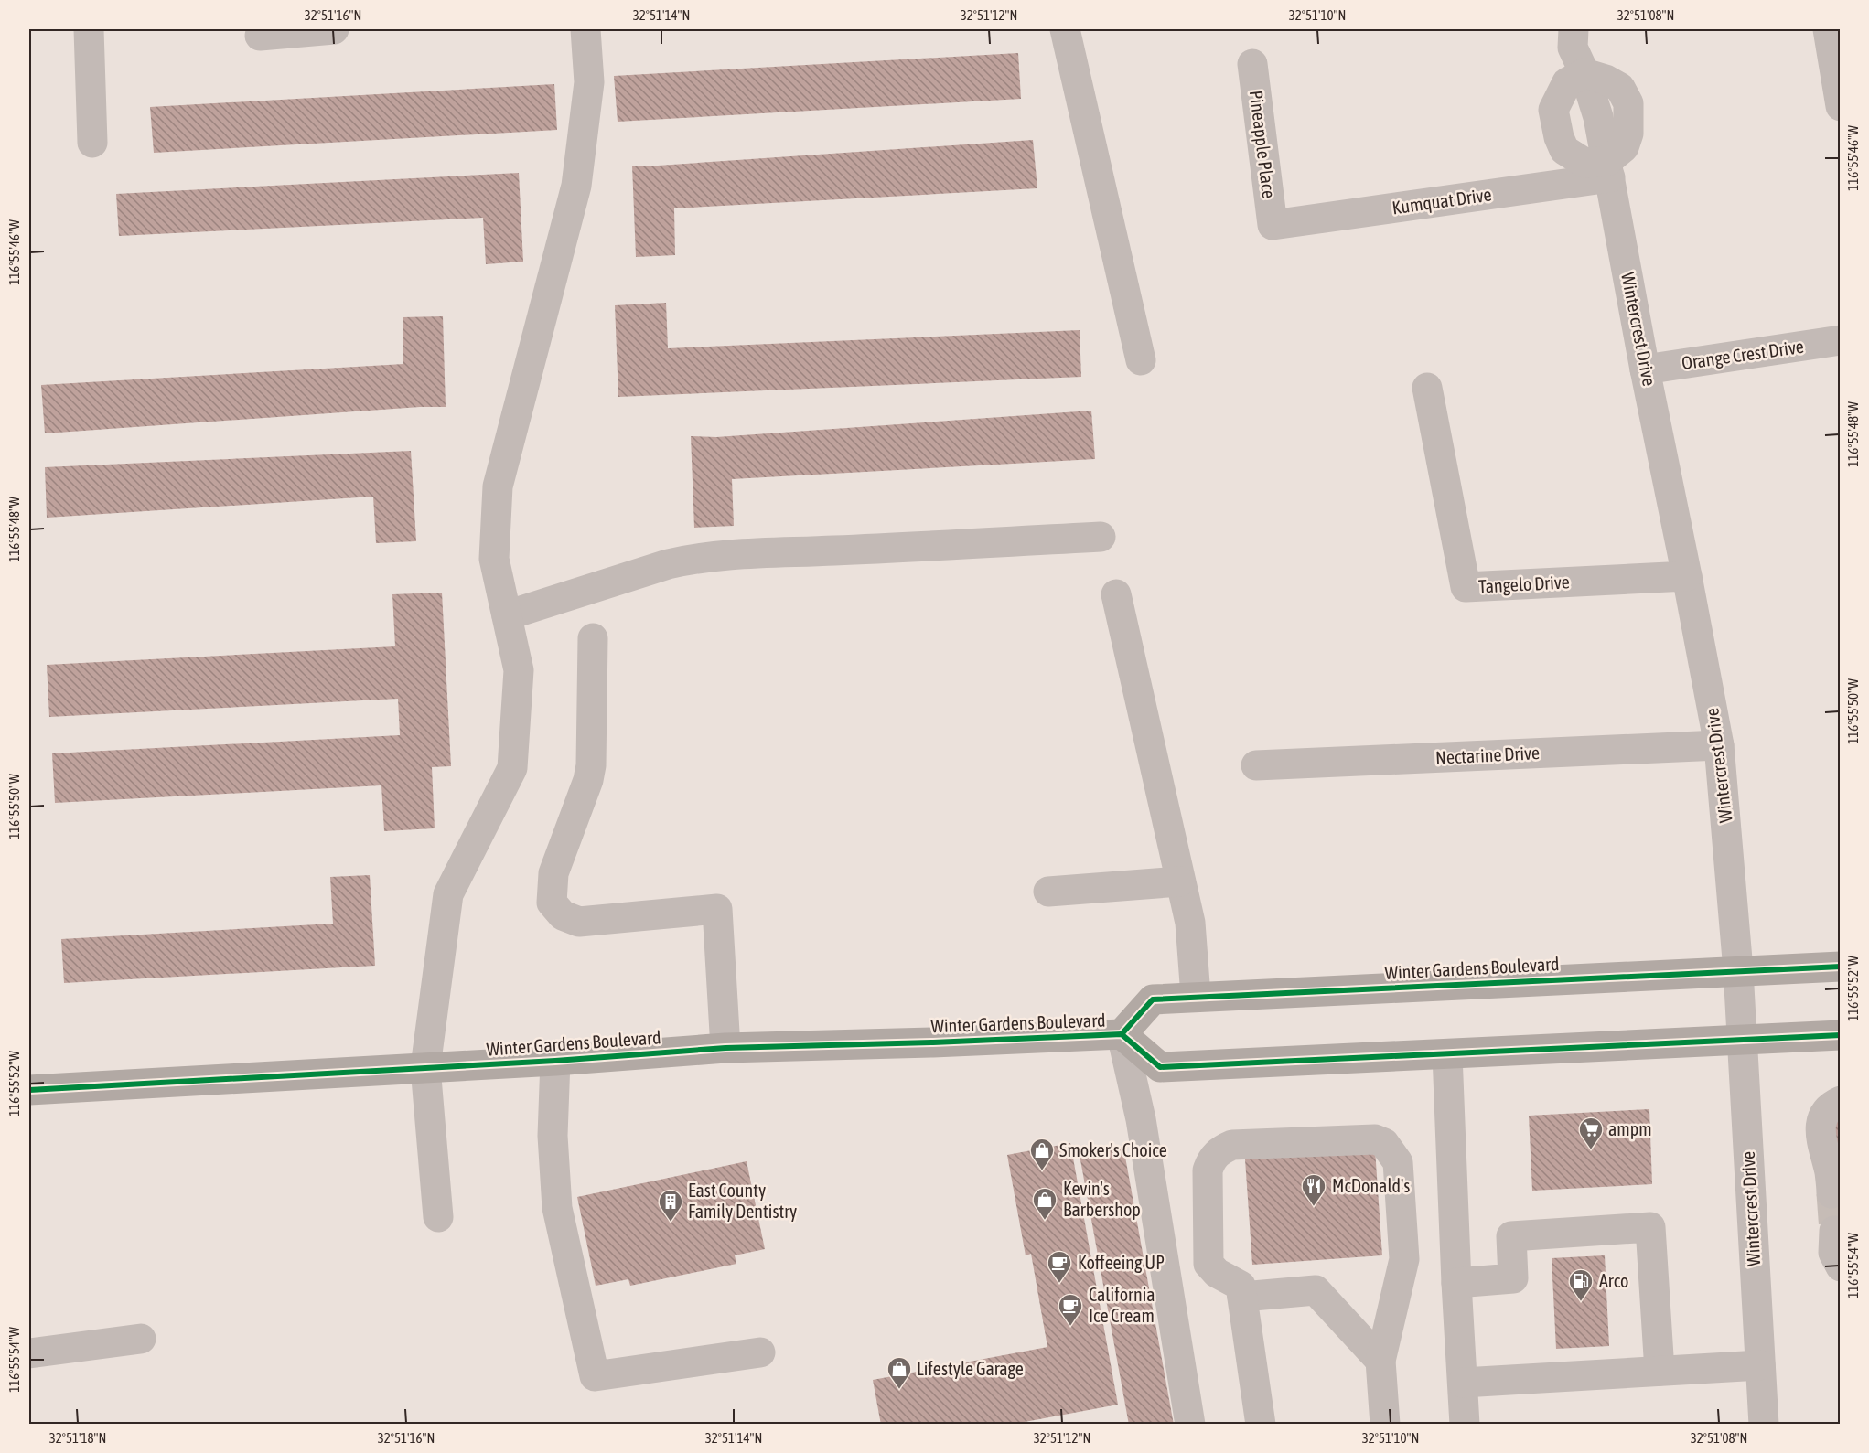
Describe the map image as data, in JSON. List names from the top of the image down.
{
  "streets": {
    "main road": ["Winter Gardens Boulevard"],
    "street": [
      "Pineapple Place",
      "Kumquat Drive",
      "Wintercrest Drive",
      "Orange Crest Drive",
      "Tangelo Drive",
      "Nectarine Drive"
    ]
  },
  "crossings": [
    ["Pineapple Place", "Kumquat Drive"],
    ["Kumquat Drive", "Wintercrest Drive"],
    ["Wintercrest Drive", "Orange Crest Drive"],
    ["Wintercrest Drive", "Tangelo Drive"],
    ["Wintercrest Drive", "Nectarine Drive"],
    ["Wintercrest Drive", "Winter Gardens Boulevard"]
  ],
  "places": {
    "supermarket": ["ampm"],
    "shop": ["Smoker's Choice", "Kevin's Barbershop", "Lifestyle Garage"],
    "restaurant": ["McDonald's"],
    "building": ["East County Family Dentistry"],
    "cafe": ["Koffeeing UP", "California Ice Cream"],
    "fuel station": ["Arco"]
  },
  "coordinates": [
    "32°51'16\"N",
    "32°51'14\"N",
    "32°51'12\"N",
    "32°51'10\"N",
    "32°51'08\"N",
    "116°55'46\"W",
    "116°55'48\"W",
    "116°55'50\"W",
    "116°55'52\"W",
    "116°55'54\"W",
    "32°51'18\"N"
  ]
}
